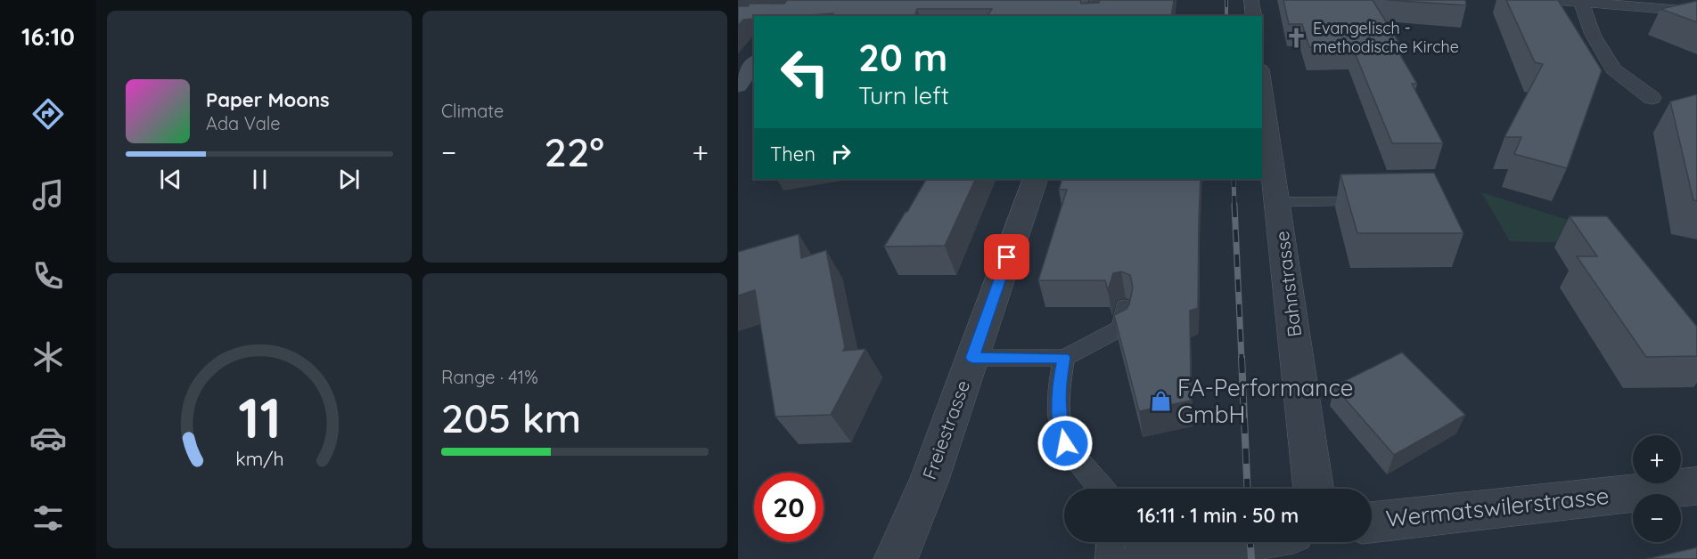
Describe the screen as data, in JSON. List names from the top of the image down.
{
  "streets": {
    "street": ["Bahnstrasse", "Freiestrasse", "Wermatswilerstrasse"]
  },
  "places": {
    "church": ["Evangelisch - methodische Kirche"],
    "shop": ["FA-Performance GmbH"]
  },
  "page": {
    "tabs": "16:10",
    "tile": [
      "Climate",
      ["Range · 41%", "205 km"]
    ],
    "turn": ["20 m", "Turn left"],
    "song": ["Paper Moons", "Ada Vale"],
    "then": "Then",
    "heat": ["−", "22°", "+"],
    "map_buttons": ["+", "−"],
    "limit": "20",
    "trip": "16:11 · 1 min · 50 m",
    "gauge": ["11", "km/h"]
  }
}
